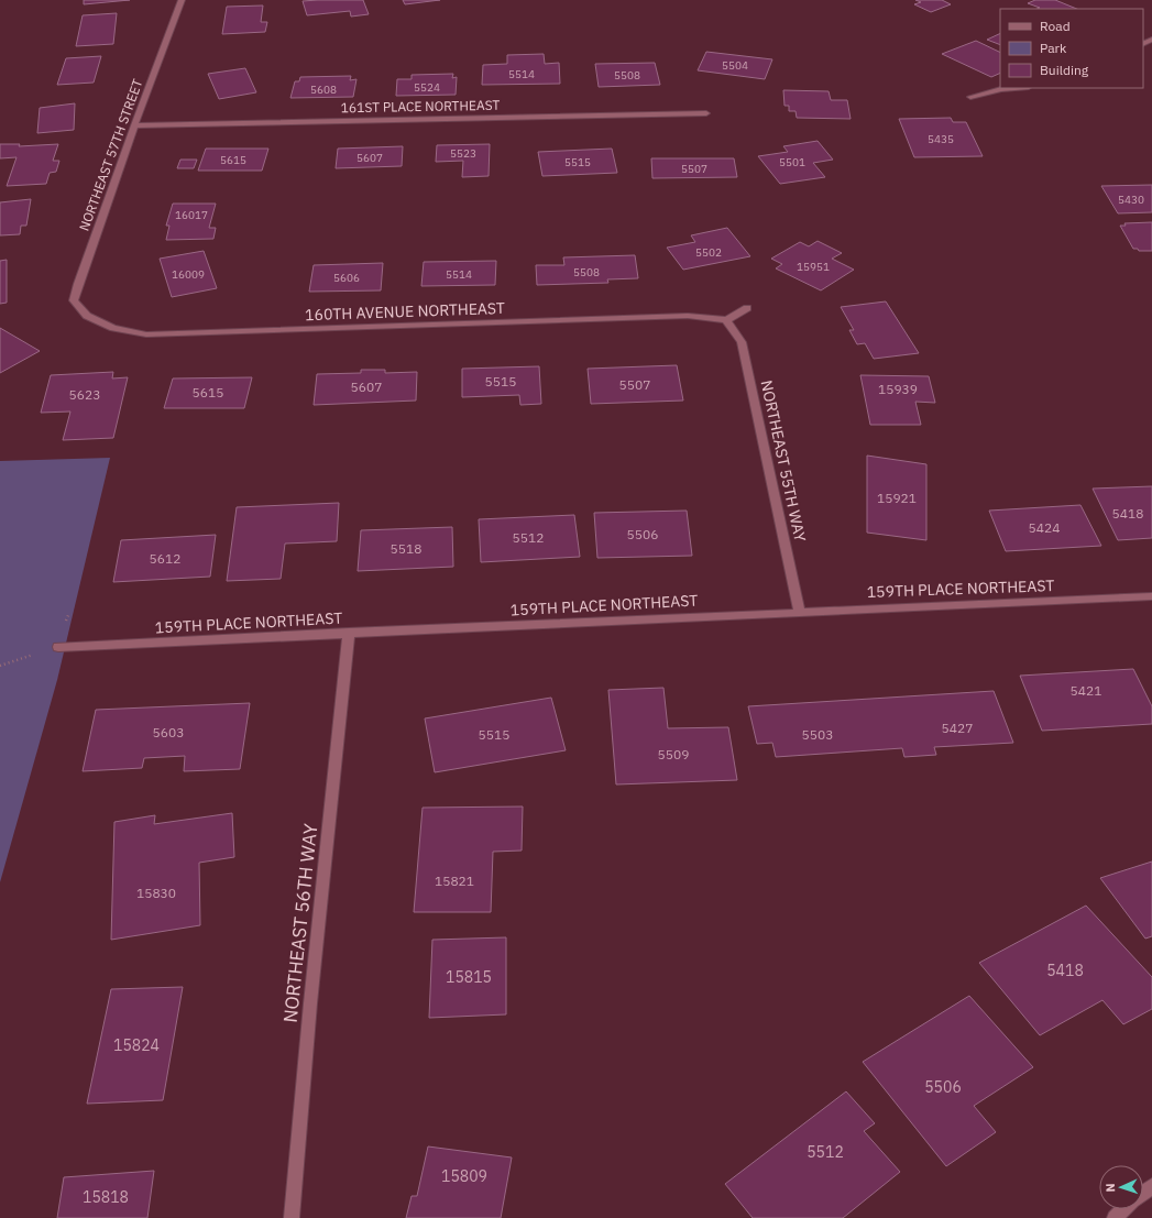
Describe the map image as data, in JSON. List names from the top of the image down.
{
  "streets": {
    "street": [
      "161ST PLACE NORTHEAST",
      "NORTHEAST 57TH STREET",
      "160TH AVENUE NORTHEAST",
      "NORTHEAST 55TH WAY",
      "159TH PLACE NORTHEAST",
      "NORTHEAST 56TH WAY"
    ]
  },
  "crossings": [
    ["161ST PLACE NORTHEAST", "NORTHEAST 57TH STREET"],
    ["NORTHEAST 57TH STREET", "160TH AVENUE NORTHEAST"],
    ["160TH AVENUE NORTHEAST", "NORTHEAST 55TH WAY"],
    ["NORTHEAST 55TH WAY", "159TH PLACE NORTHEAST"],
    ["159TH PLACE NORTHEAST", "NORTHEAST 56TH WAY"]
  ],
  "house_numbers": [
    "5504",
    "5514",
    "5508",
    "5524",
    "5608",
    "5435",
    "5523",
    "5607",
    "5615",
    "5515",
    "5501",
    "5507",
    "5430",
    "16017",
    "5502",
    "15951",
    "5508",
    "16009",
    "5514",
    "5606",
    "5515",
    "5507",
    "5607",
    "15939",
    "5615",
    "5623",
    "15921",
    "5418",
    "5424",
    "5506",
    "5512",
    "5518",
    "5612",
    "5421",
    "5427",
    "5603",
    "5515",
    "5503",
    "5509",
    "15821",
    "15830",
    "5418",
    "15815",
    "15824",
    "5506",
    "5512",
    "15809",
    "15818"
  ],
  "legend": ["Road", "Park", "Building"],
  "north": "left"
}
